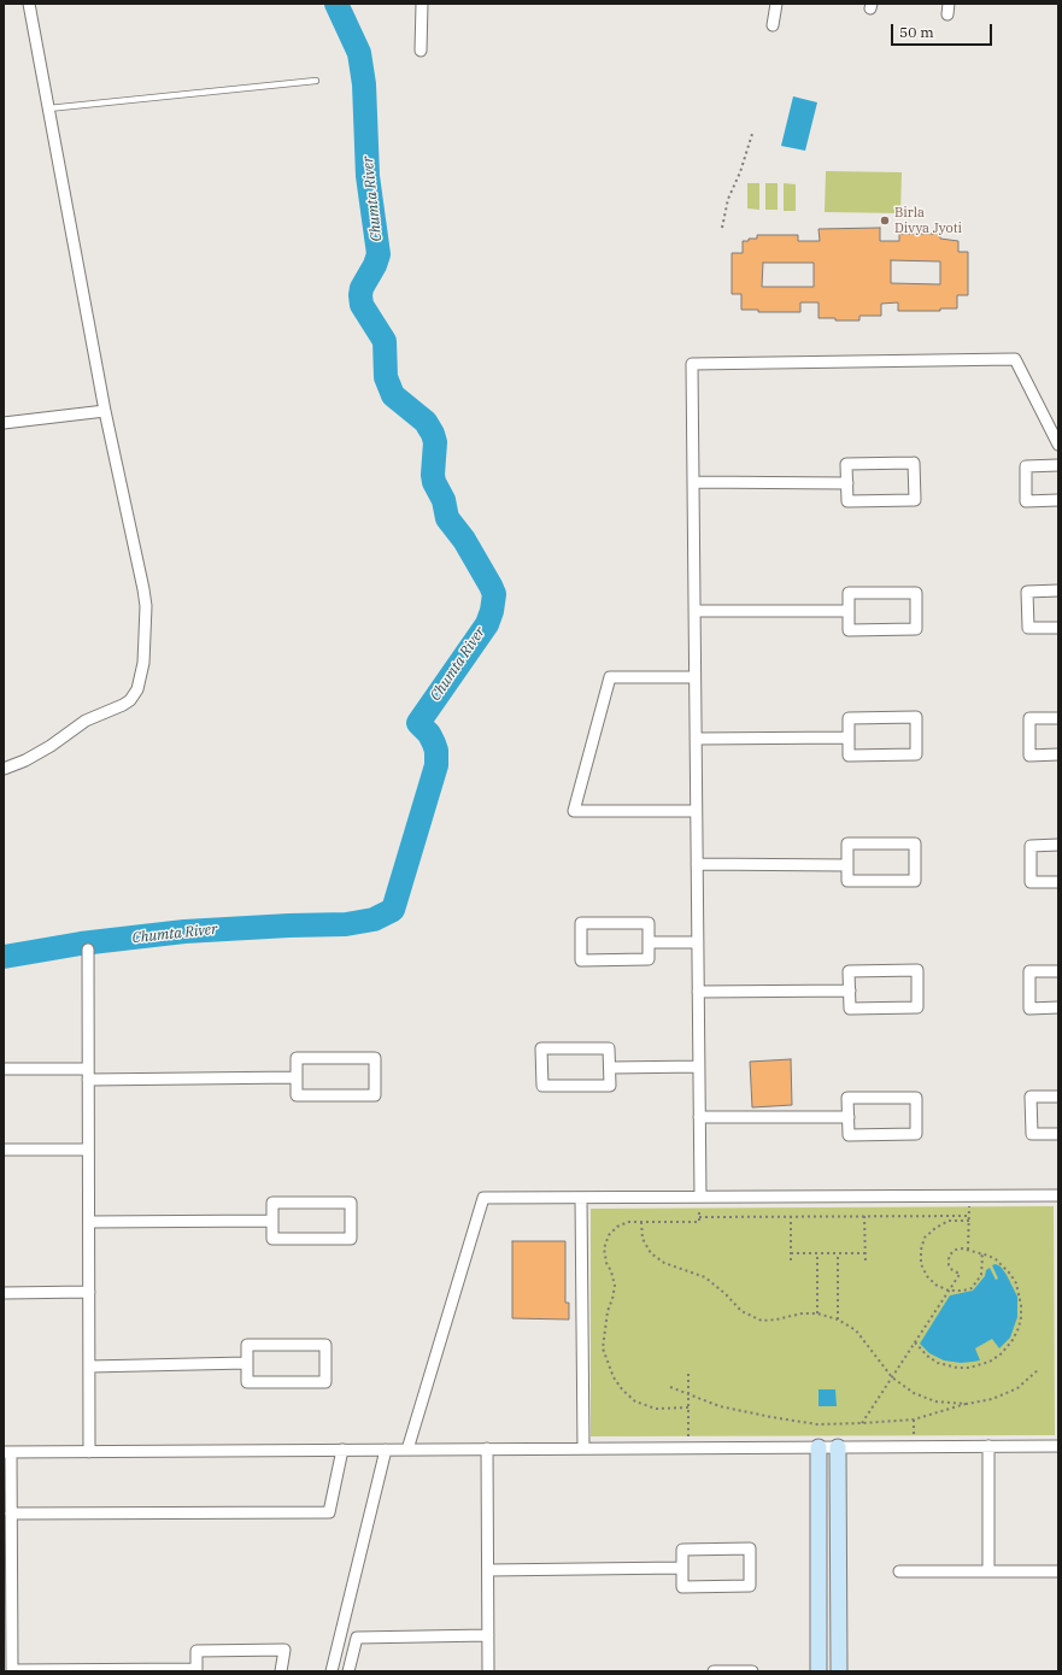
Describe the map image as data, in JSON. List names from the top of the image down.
{
  "water": ["Chumta River"],
  "places": ["Birla Divya Jyoti"],
  "scale_bar": "50 m"
}
